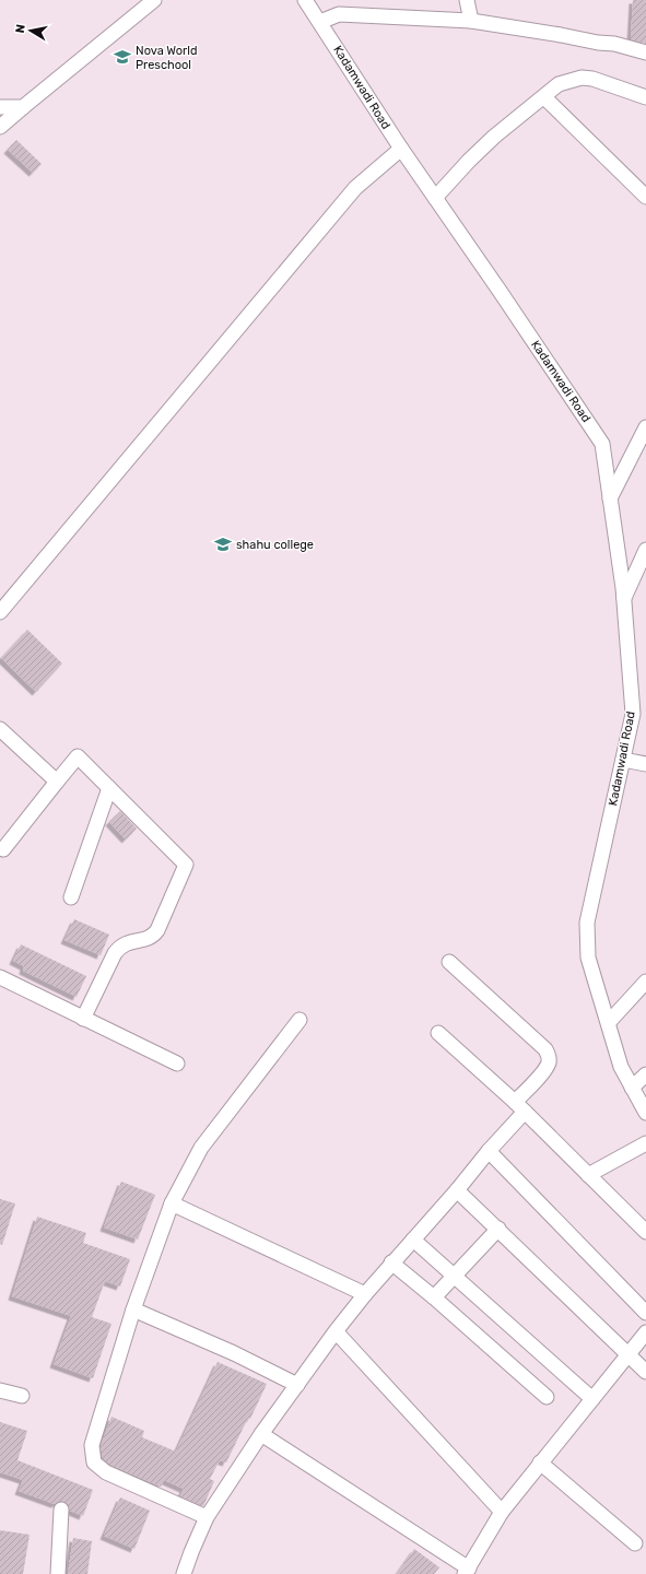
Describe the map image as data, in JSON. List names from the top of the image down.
{
  "streets": {
    "street": ["Kadamwadi Road"]
  },
  "places": {
    "school or university": ["Nova World Preschool", "shahu college"]
  },
  "north": "left"
}
